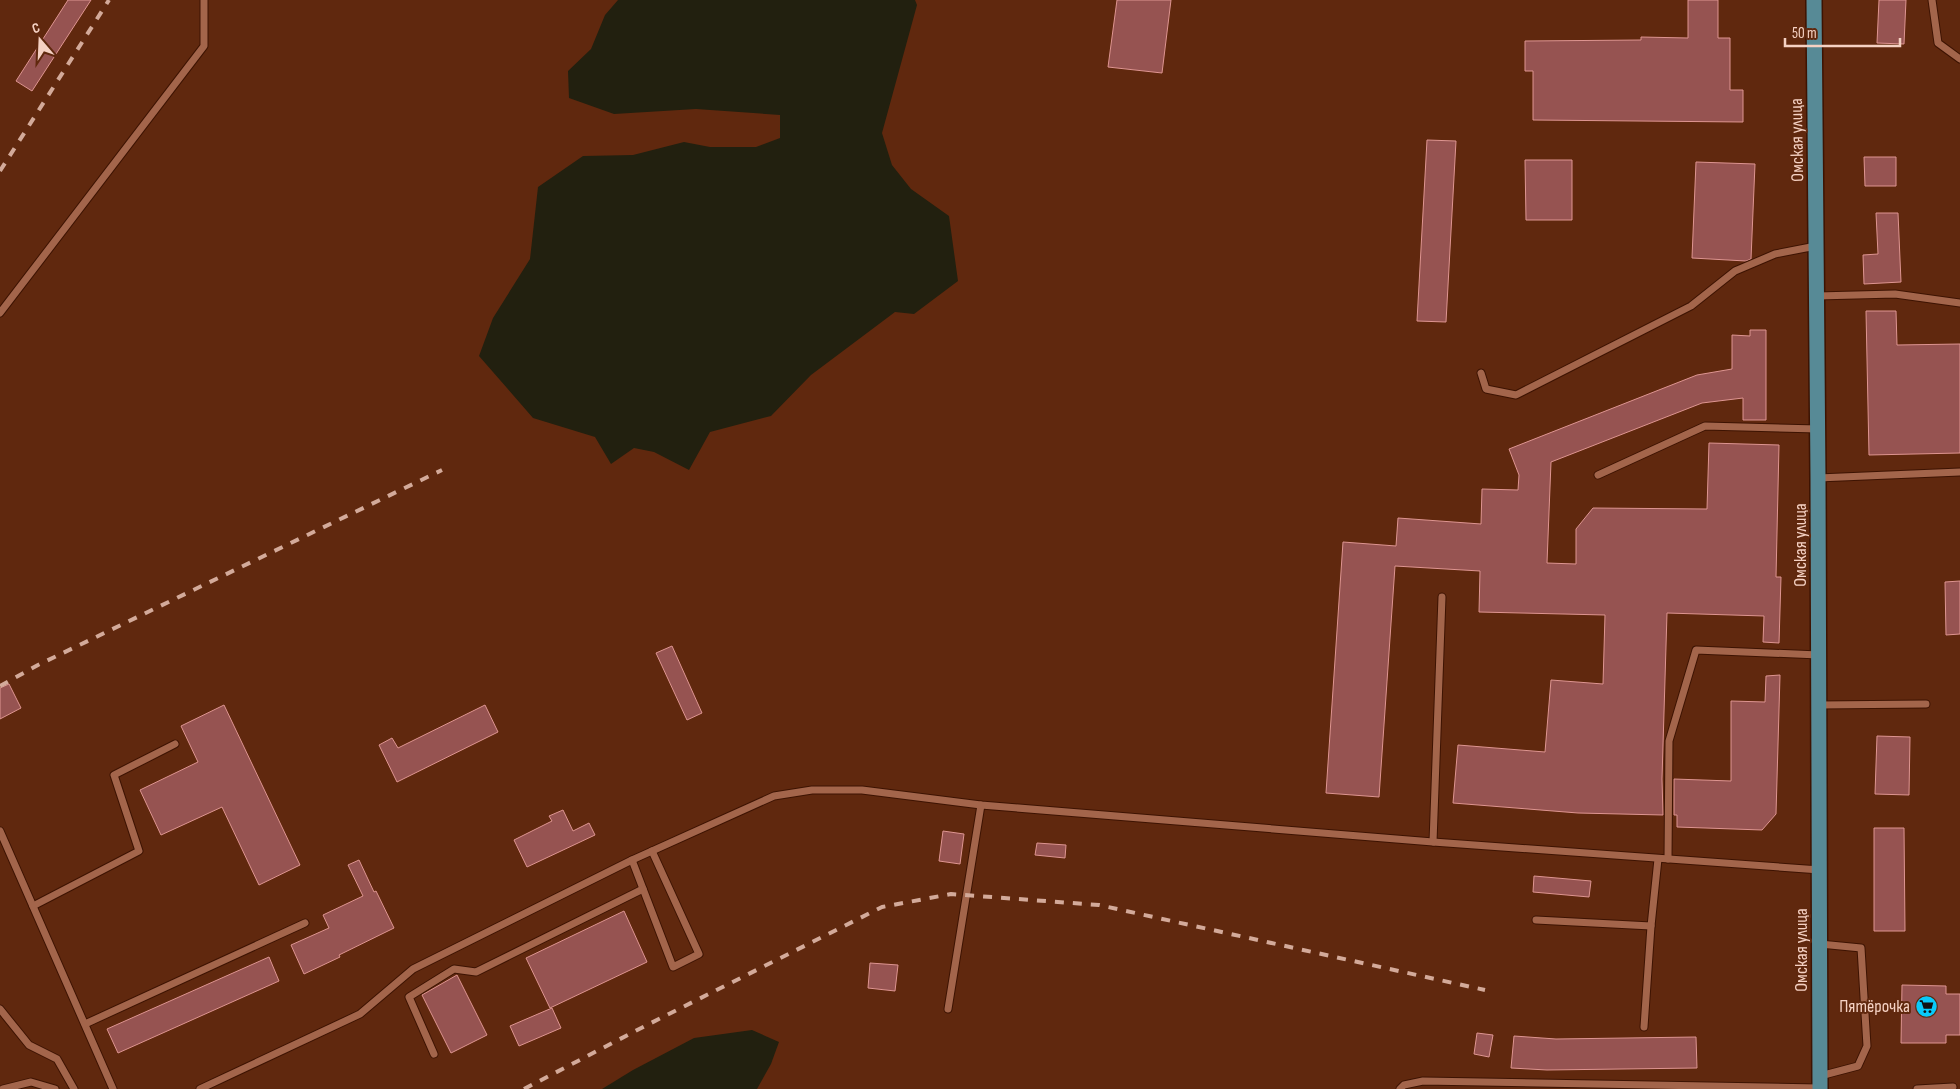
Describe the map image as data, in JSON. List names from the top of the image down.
{
  "streets": {
    "main road": ["Омская улица"]
  },
  "places": {
    "supermarket": ["Пятёрочка"]
  },
  "scale_bar": "50 m",
  "north": "top"
}
